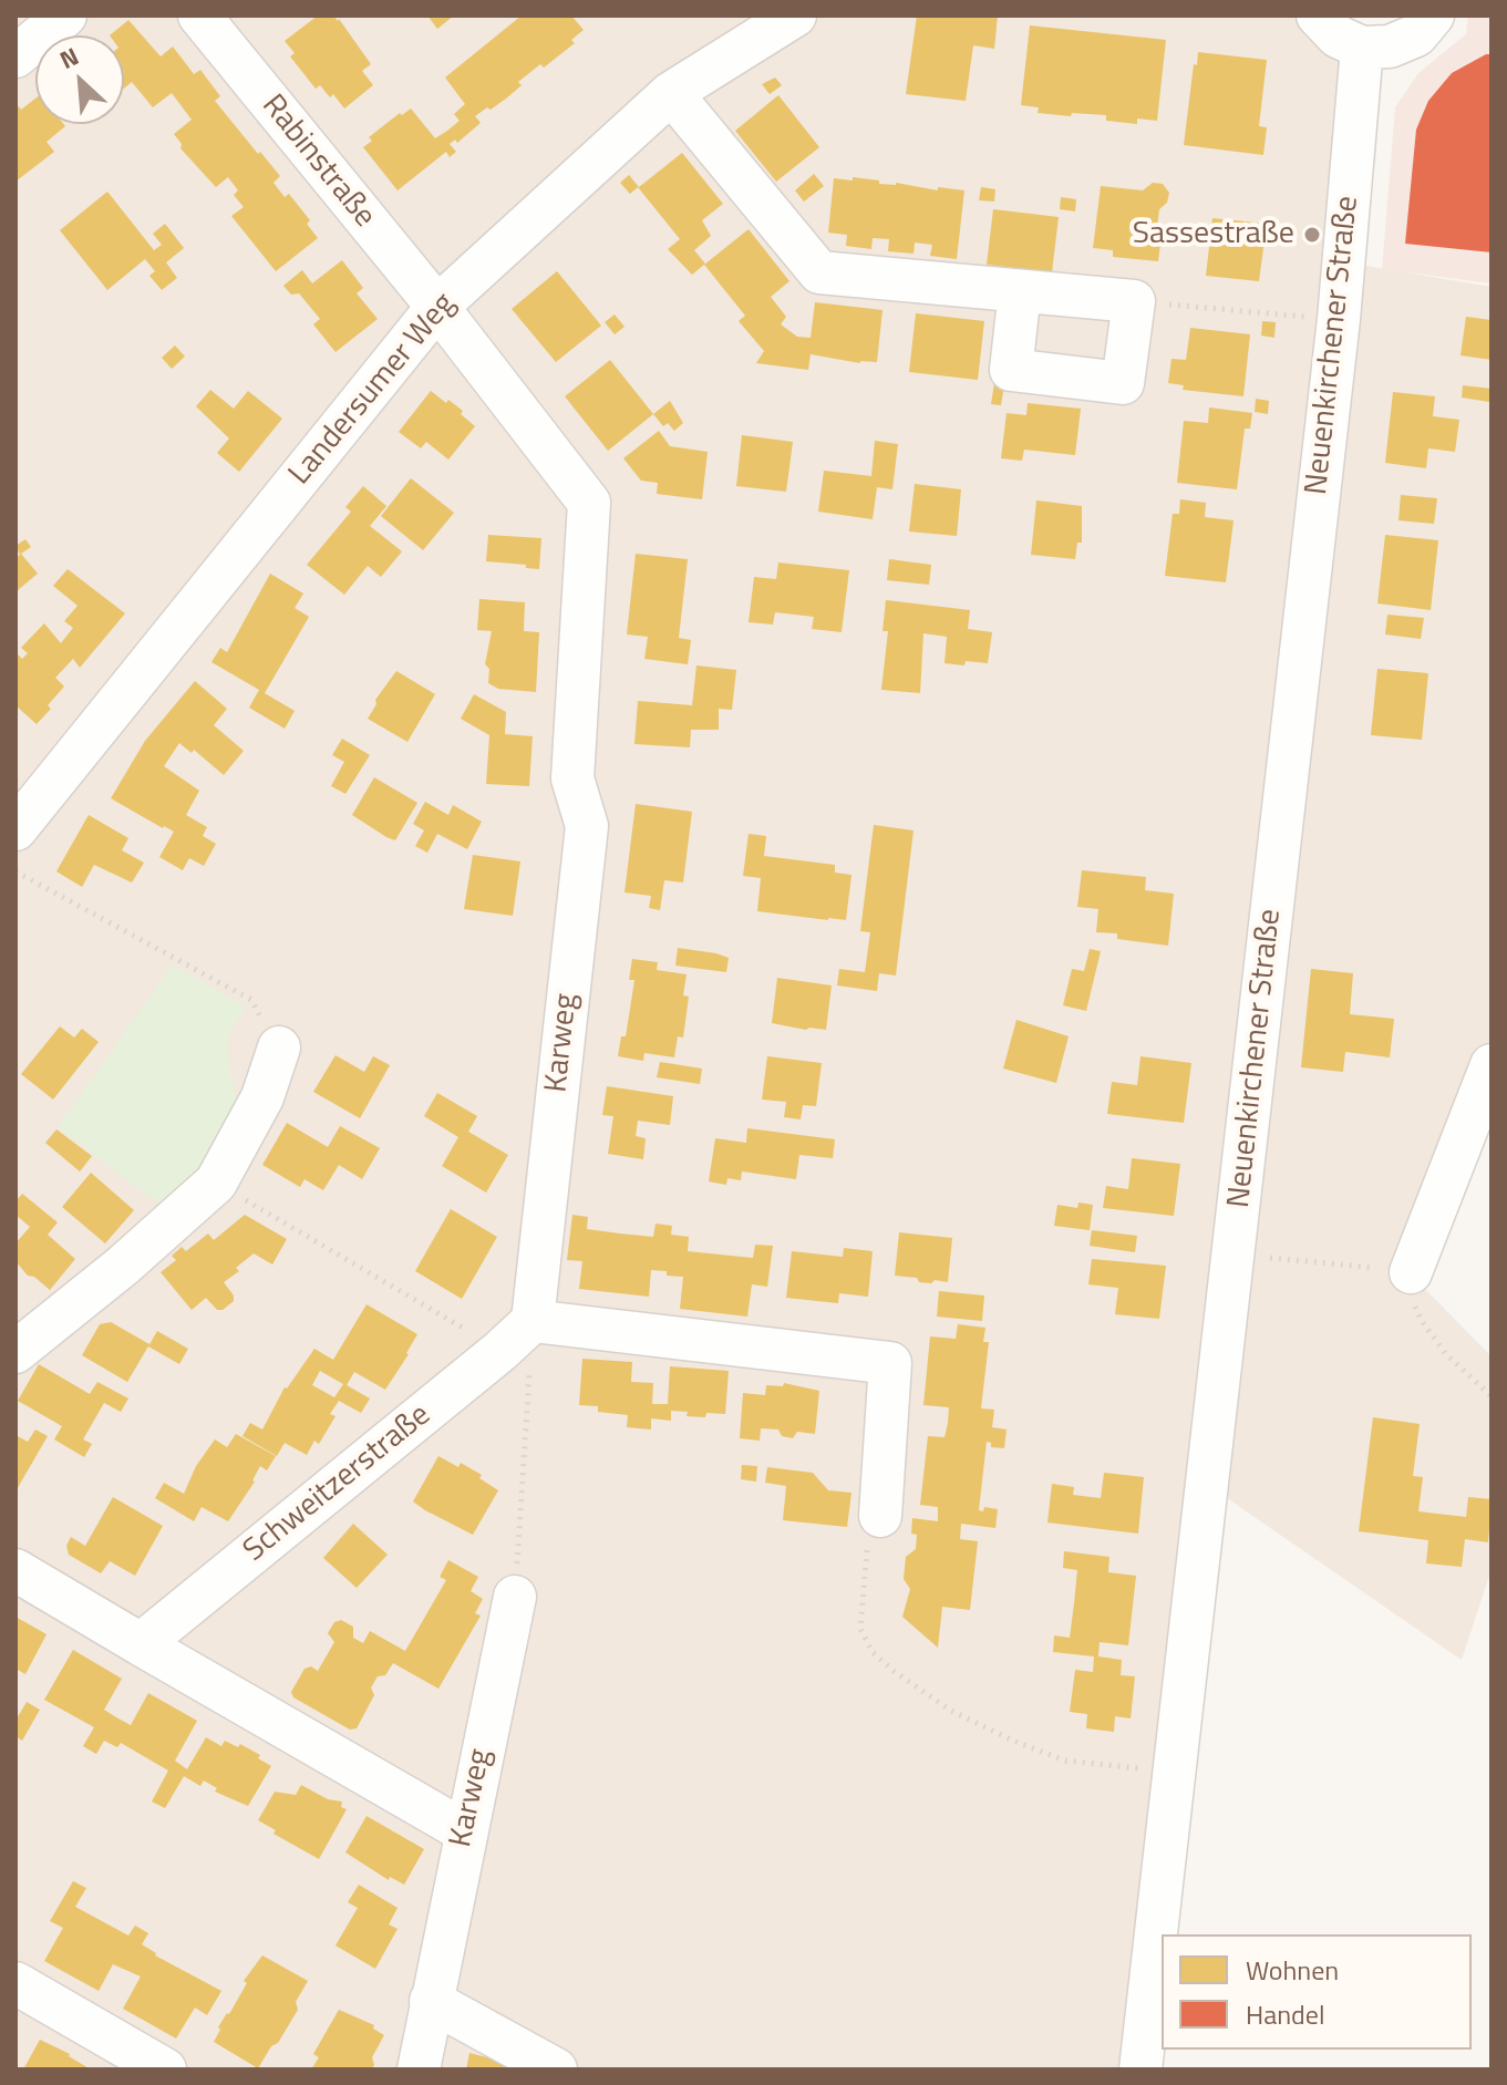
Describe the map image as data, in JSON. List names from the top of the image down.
{
  "streets": {
    "street": [
      "Rabinstraße",
      "Neuenkirchener Straße",
      "Landersumer Weg",
      "Karweg",
      "Schweitzerstraße"
    ]
  },
  "crossings": [
    ["Rabinstraße", "Landersumer Weg"],
    ["Rabinstraße", "Karweg"],
    ["Landersumer Weg", "Karweg"],
    ["Karweg", "Schweitzerstraße"]
  ],
  "places": ["Sassestraße"],
  "legend": ["Wohnen", "Handel"],
  "north": "top left"
}
